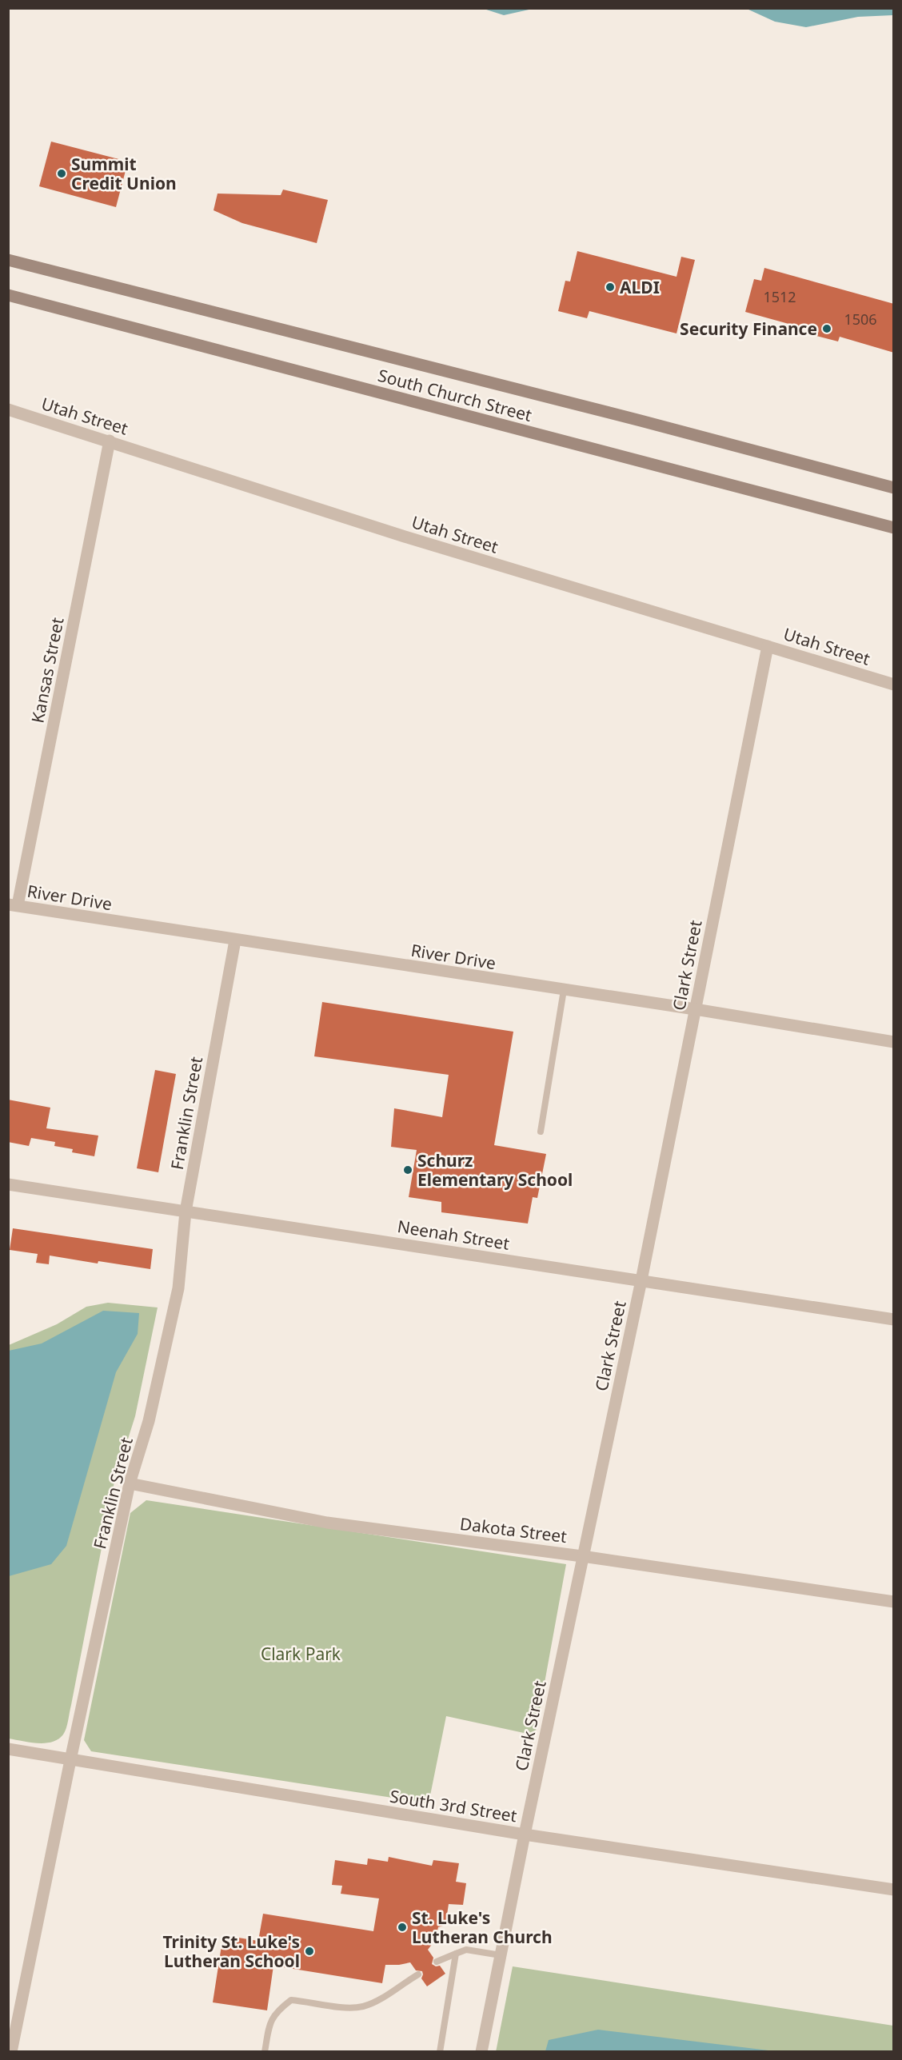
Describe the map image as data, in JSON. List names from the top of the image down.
{
  "streets": {
    "main road": ["South Church Street"],
    "street": [
      "Utah Street",
      "Kansas Street",
      "River Drive",
      "Clark Street",
      "Franklin Street",
      "Neenah Street",
      "Dakota Street",
      "South 3rd Street"
    ]
  },
  "crossings": [
    ["Utah Street", "Kansas Street"],
    ["Utah Street", "Clark Street"],
    ["Kansas Street", "River Drive"],
    ["River Drive", "Clark Street"],
    ["River Drive", "Franklin Street"],
    ["Clark Street", "Neenah Street"],
    ["Clark Street", "Dakota Street"],
    ["Clark Street", "South 3rd Street"],
    ["Franklin Street", "Neenah Street"],
    ["Franklin Street", "Dakota Street"],
    ["Franklin Street", "South 3rd Street"]
  ],
  "parks": ["Clark Park"],
  "places": [
    "Summit Credit Union",
    "ALDI",
    "Security Finance",
    "Schurz Elementary School",
    "St. Luke's Lutheran Church",
    "Trinity St. Luke's Lutheran School"
  ],
  "house_numbers": ["1512", "1506"]
}
